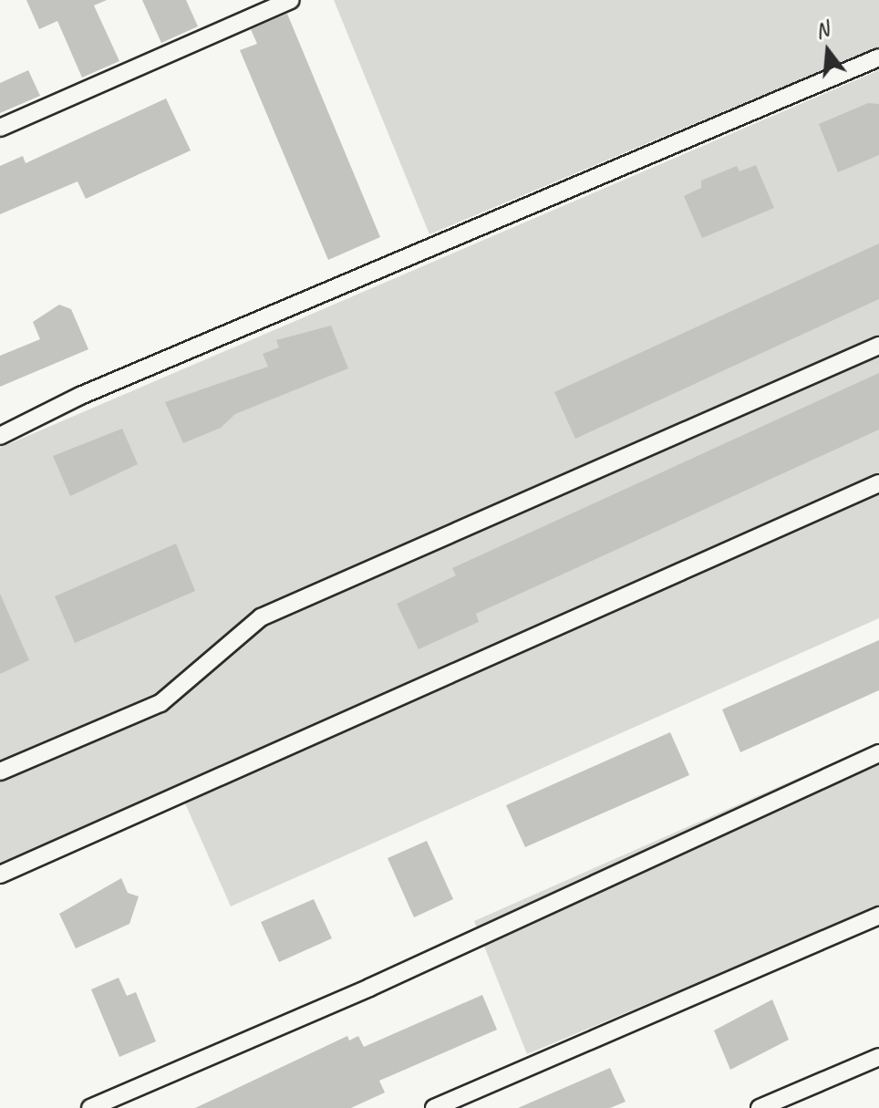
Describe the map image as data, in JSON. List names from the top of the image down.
{
  "north": "top"
}
